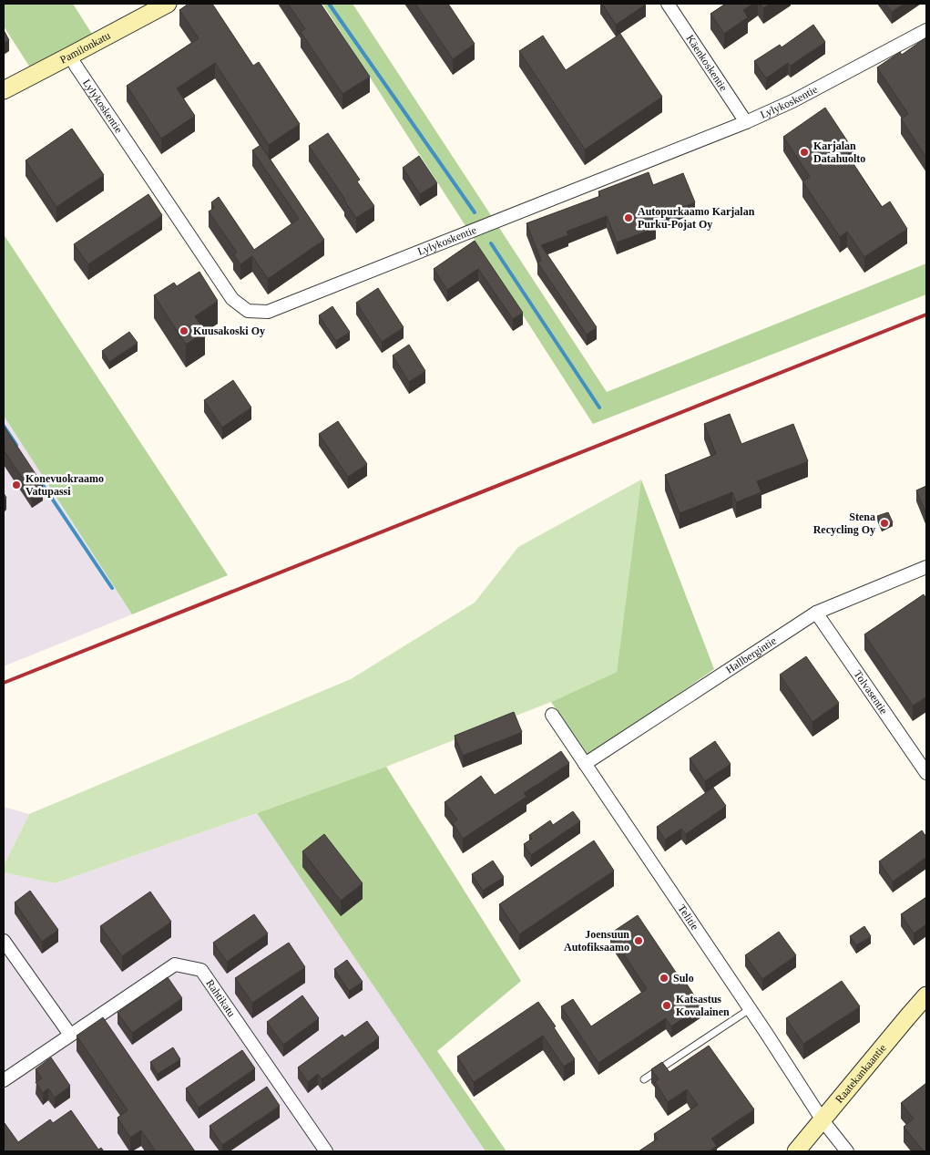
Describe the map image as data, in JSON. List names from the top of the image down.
{
  "streets": {
    "main road": ["Pamilonkatu", "Raatekankaantie"],
    "street": [
      "Käenkoskentie",
      "Lylykoskentie",
      "Hallbergintie",
      "Tolvasentie",
      "Telitie",
      "Rahtikatu"
    ]
  },
  "crossings": [
    ["Pamilonkatu", "Lylykoskentie"],
    ["Käenkoskentie", "Lylykoskentie"],
    ["Hallbergintie", "Tolvasentie"],
    ["Hallbergintie", "Telitie"],
    ["Telitie", "Raatekankaantie"]
  ],
  "places": [
    "Karjalan Datahuolto",
    "Autopurkaamo Karjalan Purku-Pojat Oy",
    "Kuusakoski Oy",
    "Konevuokraamo Vatupassi",
    "Stena Recycling Oy",
    "Joensuun Autofiksaamo",
    "Sulo",
    "Katsastus Kovalainen"
  ]
}
